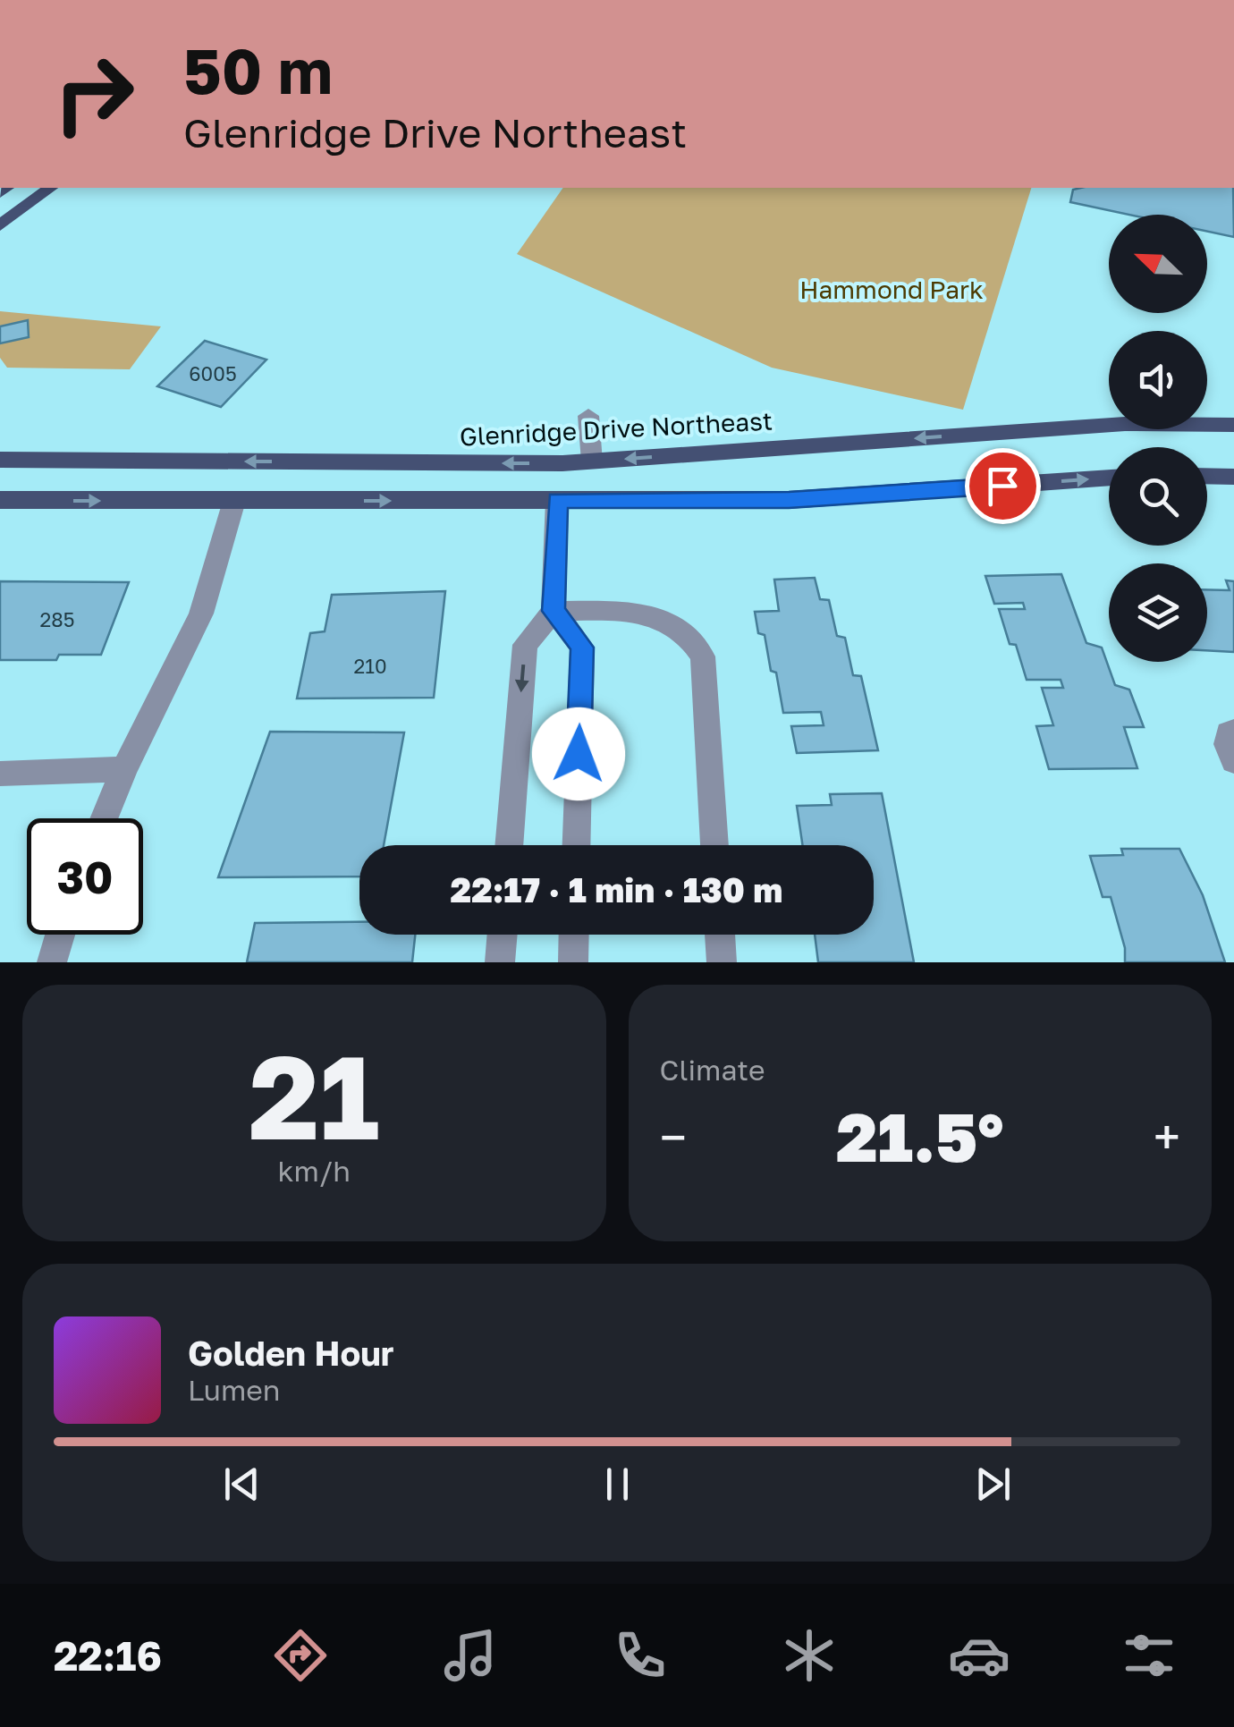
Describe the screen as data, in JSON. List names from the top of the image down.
{
  "streets": {
    "main road": ["Glenridge Drive Northeast"]
  },
  "parks": ["Hammond Park"],
  "house_numbers": ["6005", "285", "210"],
  "north": "top left",
  "page": {
    "turn": ["50 m", "Glenridge Drive Northeast"],
    "limit": "30",
    "trip": "22:17 · 1 min · 130 m",
    "tile": [
      ["21", "km/h"],
      "Climate"
    ],
    "heat": ["−", "21.5°", "+"],
    "song": ["Golden Hour", "Lumen"],
    "tabs": "22:16"
  }
}
